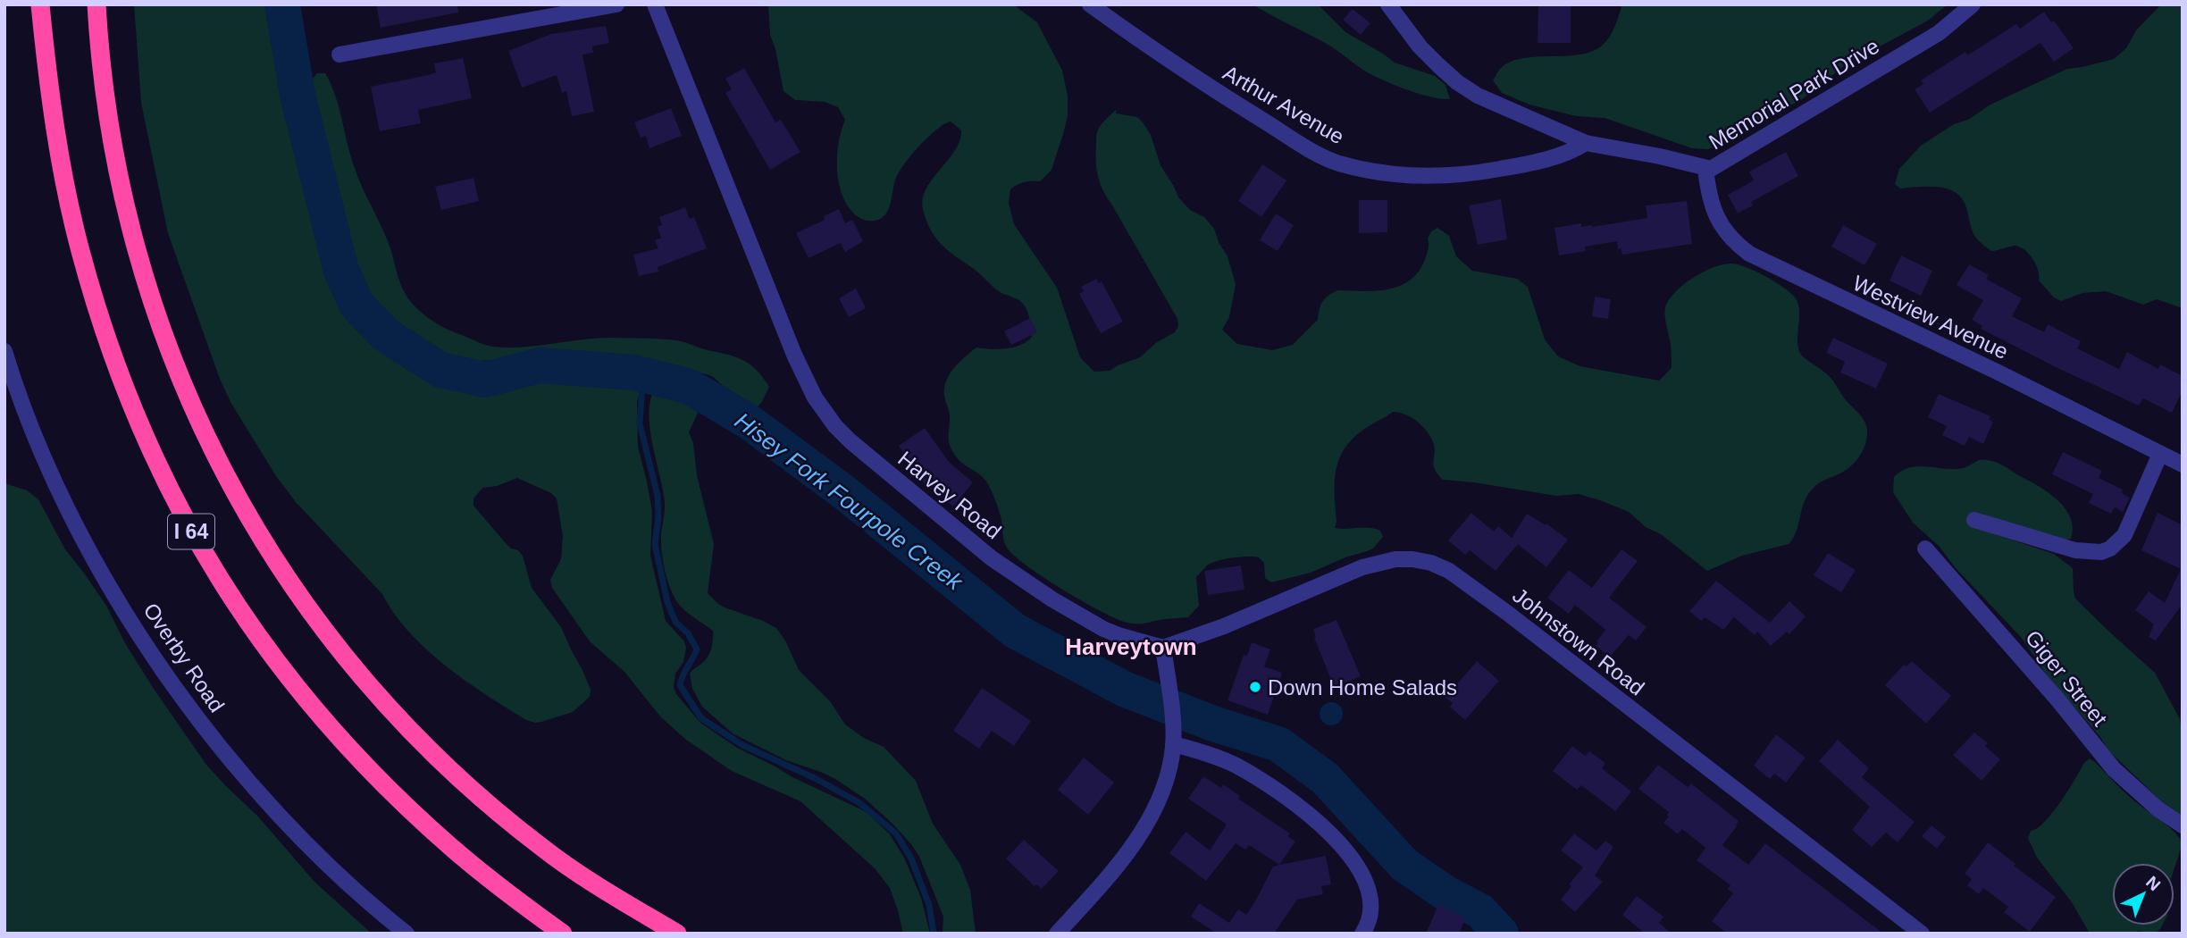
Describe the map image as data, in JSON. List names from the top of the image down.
{
  "streets": {
    "highway": ["I 64"],
    "street": [
      "Memorial Park Drive",
      "Arthur Avenue",
      "Westview Avenue",
      "Harvey Road",
      "Johnstown Road",
      "Overby Road",
      "Giger Street"
    ]
  },
  "crossings": [
    ["Memorial Park Drive", "Arthur Avenue"],
    ["Memorial Park Drive", "Westview Avenue"],
    ["Harvey Road", "Johnstown Road"]
  ],
  "districts": ["Harveytown"],
  "water": ["Hisey Fork Fourpole Creek"],
  "places": ["Down Home Salads"],
  "north": "top right"
}
